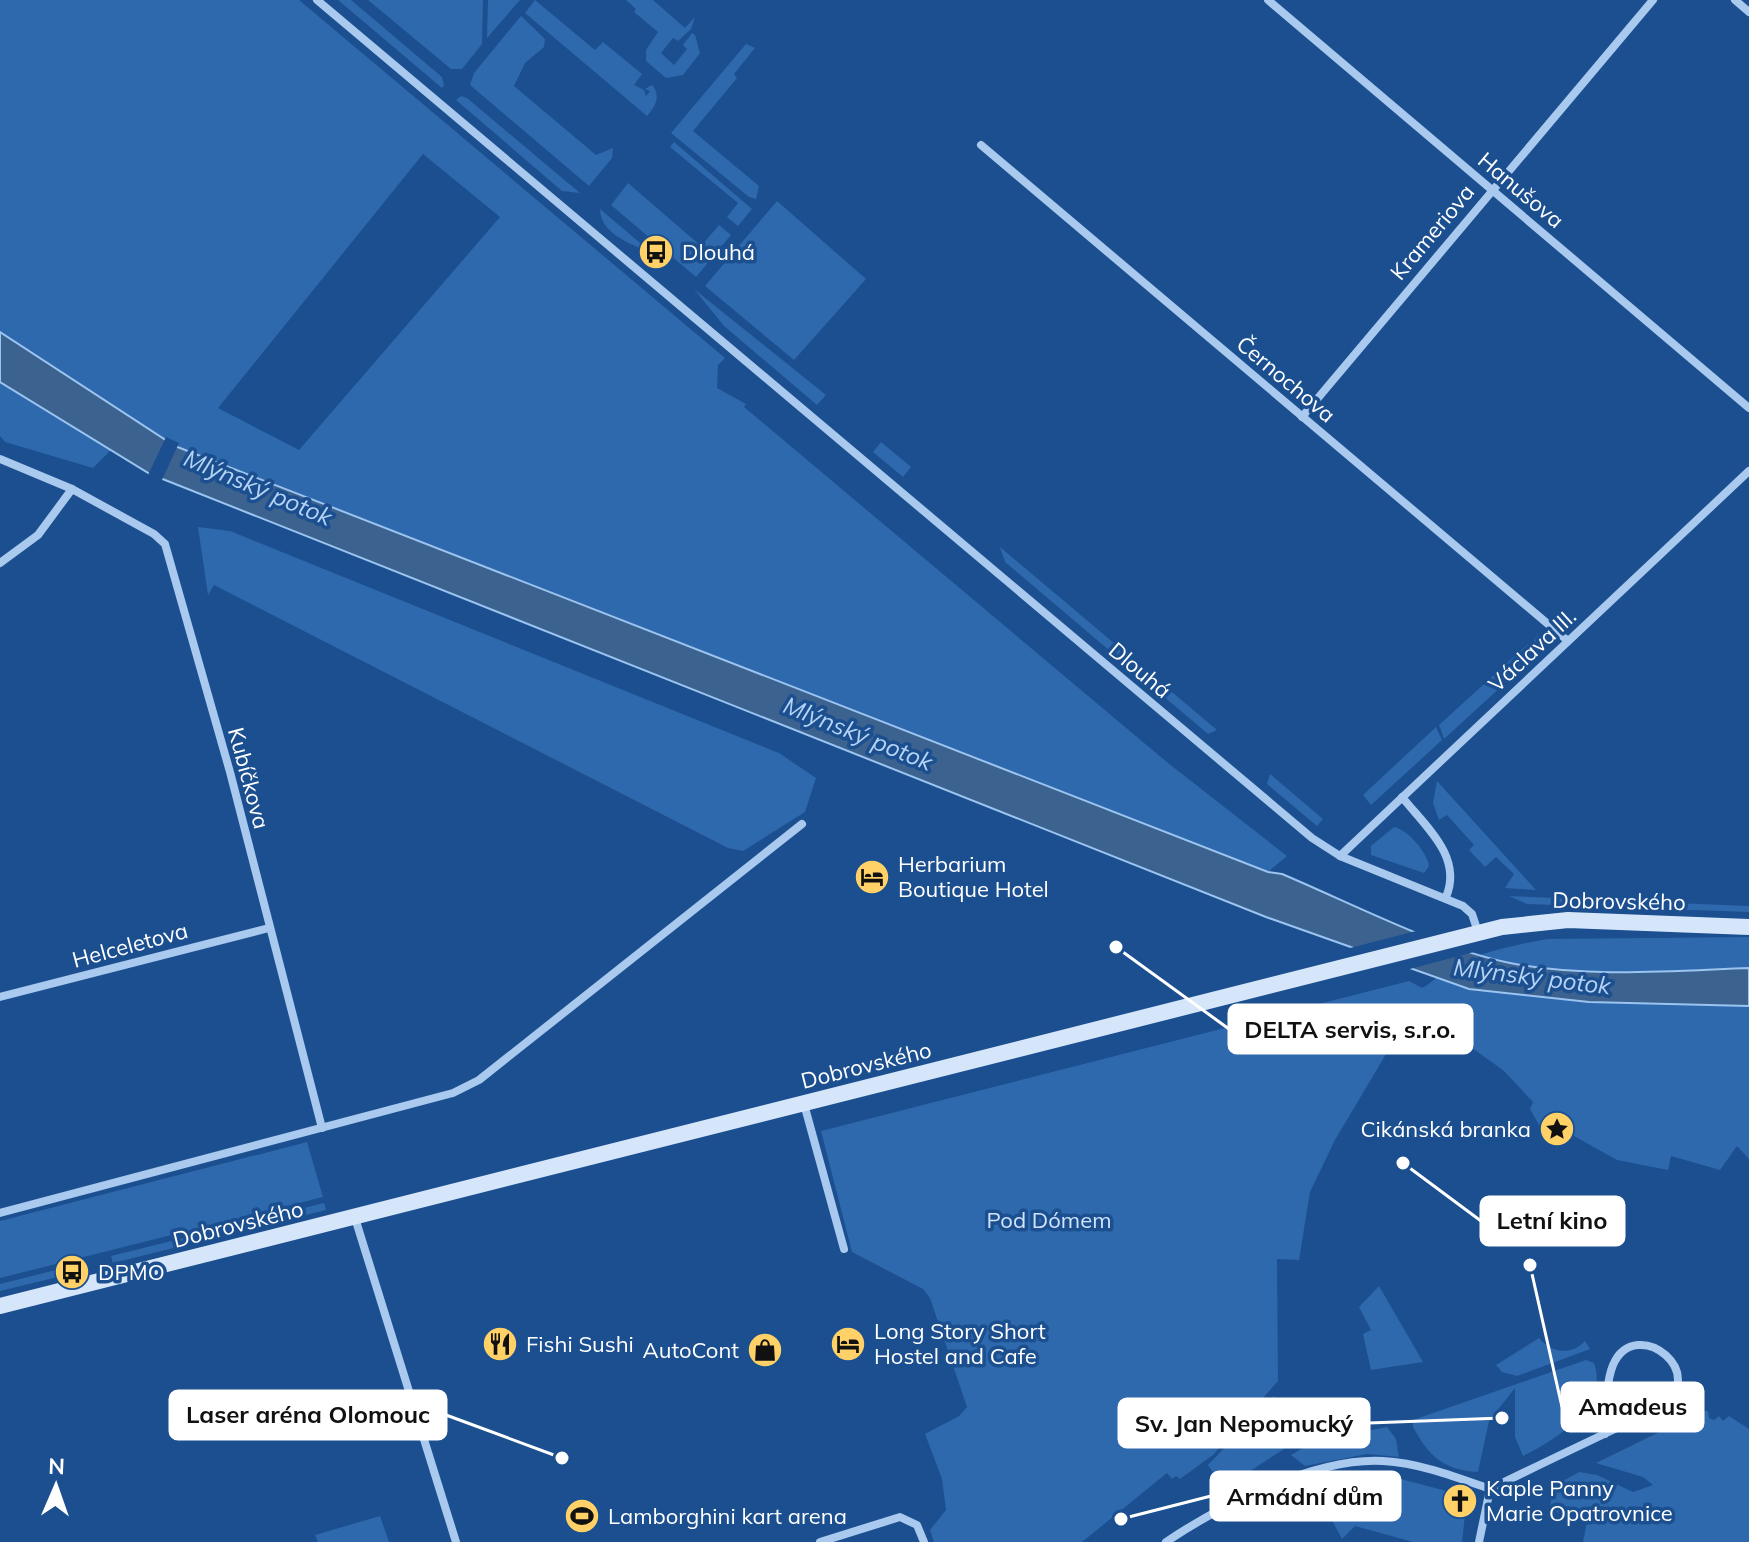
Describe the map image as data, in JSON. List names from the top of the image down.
{
  "streets": {
    "main road": ["Dobrovského"],
    "street": [
      "Hanušova",
      "Krameriova",
      "Černochova",
      "Václava III.",
      "Dlouhá",
      "Kubíčkova",
      "Helceletova"
    ]
  },
  "crossings": [
    ["Hanušova", "Krameriova"],
    ["Krameriova", "Černochova"],
    ["Černochova", "Václava III."],
    ["Václava III.", "Dlouhá"],
    ["Dlouhá", "Dobrovského"],
    ["Kubíčkova", "Helceletova"]
  ],
  "water": ["Mlýnský potok"],
  "parks": ["Pod Dómem"],
  "places": {
    "bus stop": ["Dlouhá", "DPMO"],
    "hotel": ["Herbarium Boutique Hotel", "Long Story Short Hostel and Cafe"],
    "other": [
      "DELTA servis, s.r.o.",
      "Letní kino",
      "Amadeus",
      "Sv. Jan Nepomucký",
      "Laser aréna Olomouc",
      "Armádní dům"
    ],
    "place": ["Cikánská branka"],
    "restaurant": ["Fishi Sushi"],
    "shop": ["AutoCont"],
    "church": ["Kaple Panny Marie Opatrovnice"],
    "sports": ["Lamborghini kart arena"]
  },
  "north": "top"
}
